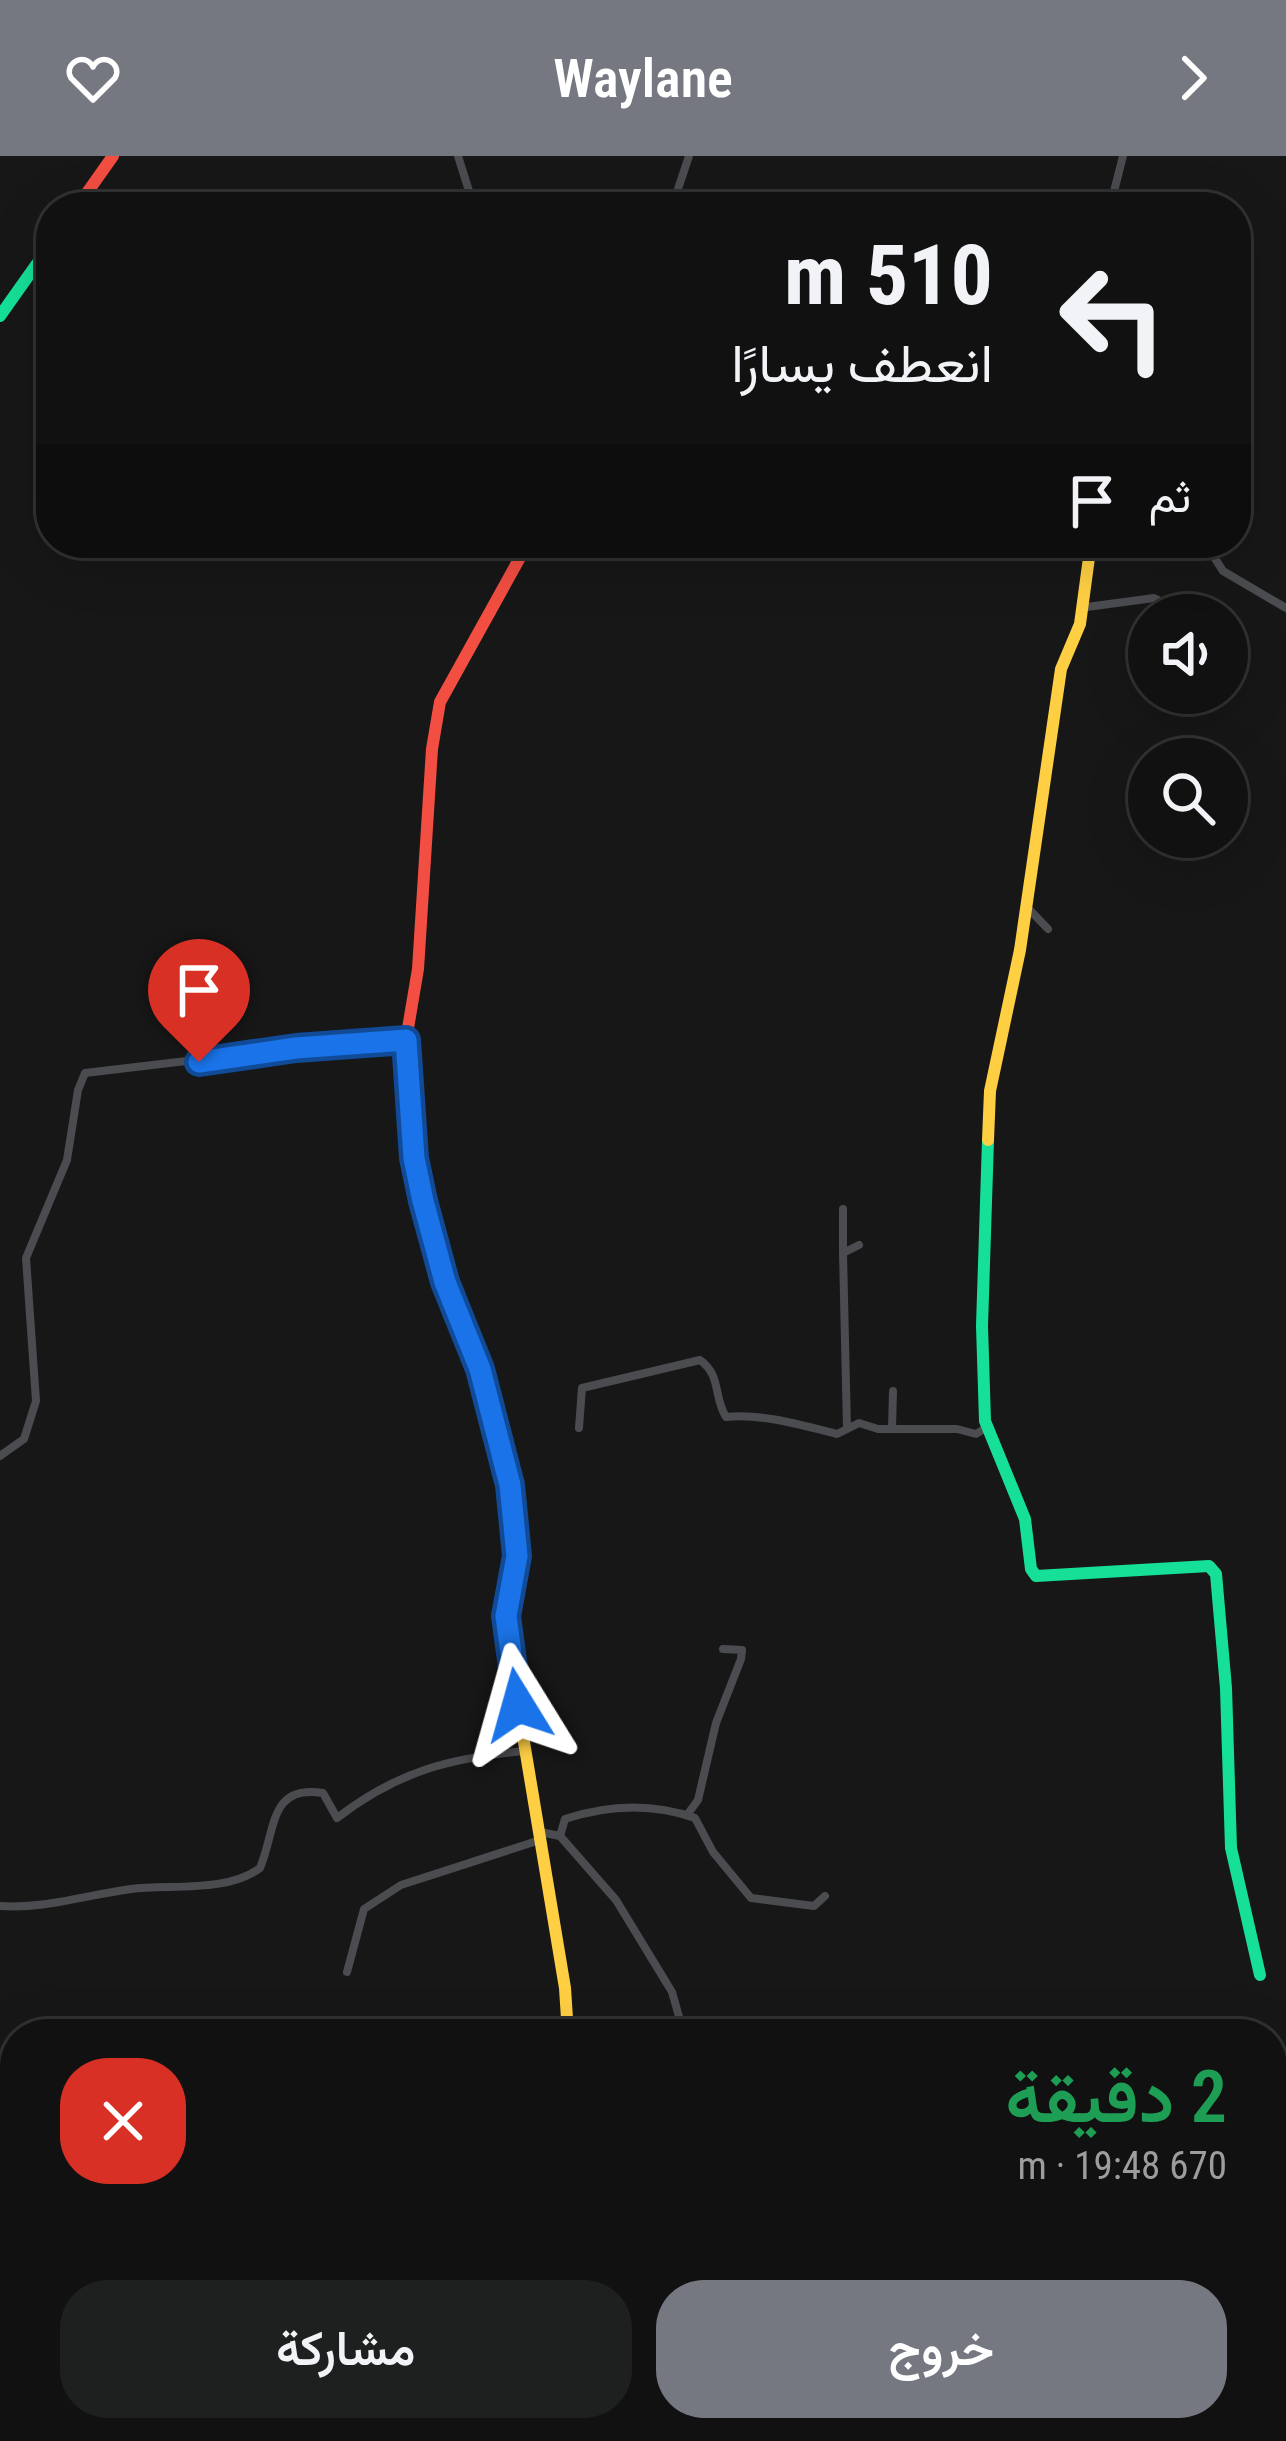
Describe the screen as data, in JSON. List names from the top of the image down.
{
  "page": {
    "header": "Waylane",
    "turn": ["510 m", "انعطف يسارًا"],
    "then": "ثم",
    "heading": ["2 دقيقة", "670 m · 19:48"],
    "buttons": ["خروج", "مشاركة"]
  }
}
